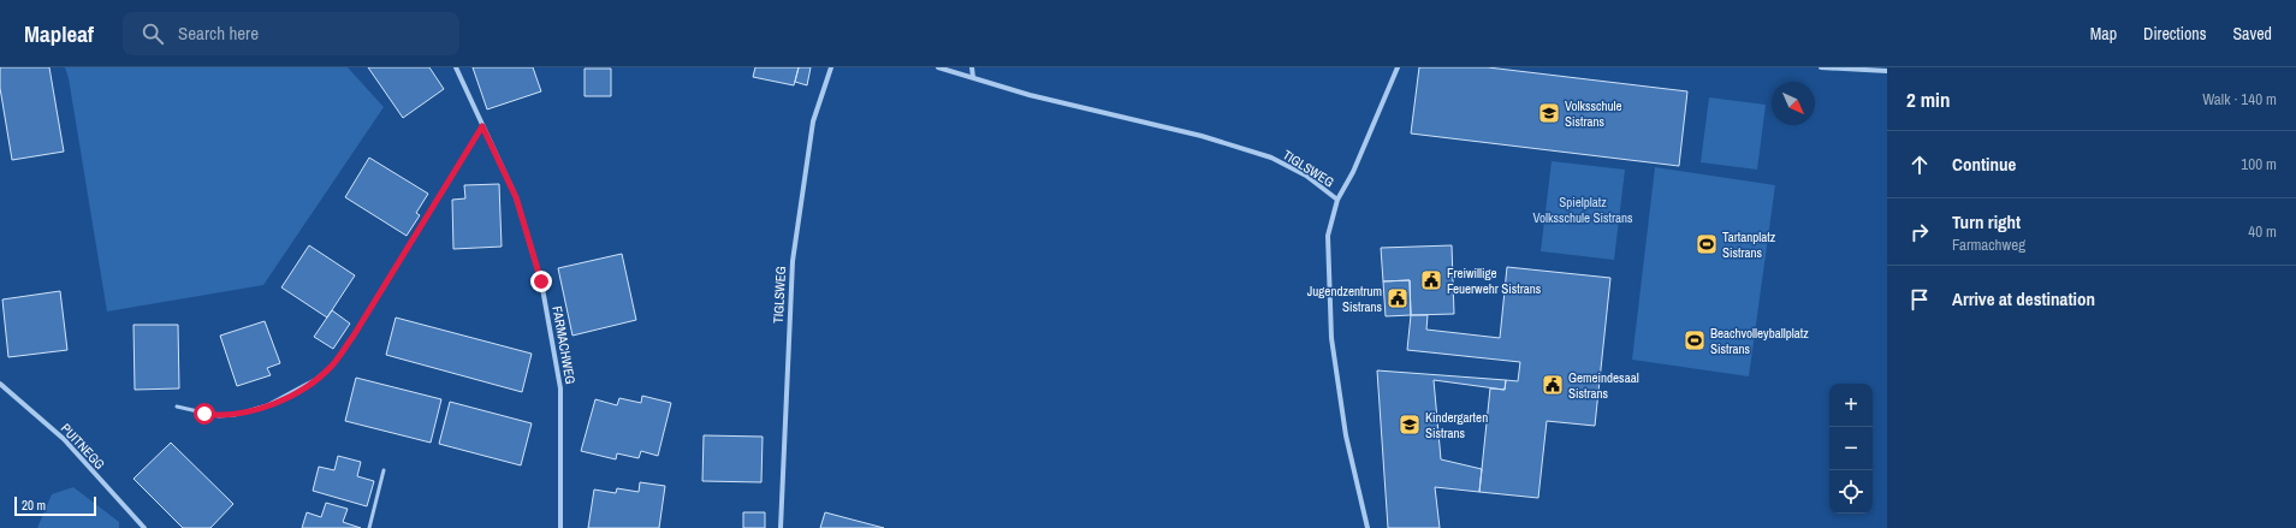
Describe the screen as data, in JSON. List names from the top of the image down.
{
  "streets": {
    "street": ["TIGLSWEG", "FARMACHWEG", "PUITNEGG"]
  },
  "parks": ["Spielplatz Volksschule Sistrans"],
  "places": {
    "school or university": ["Volksschule Sistrans", "Kindergarten Sistrans"],
    "sports": ["Tartanplatz Sistrans", "Beachvolleyballplatz Sistrans"],
    "public building": ["Freiwillige Feuerwehr Sistrans", "Jugendzentrum Sistrans", "Gemeindesaal Sistrans"]
  },
  "scale_bar": "20 m",
  "north": "bottom right",
  "page": {
    "header": "Mapleaf",
    "search": "Search here",
    "nav": ["Map", "Directions", "Saved"],
    "heading": ["2 min", "Walk · 140 m"],
    "list": [
      ["Continue", "100 m"],
      ["Turn right", "Farmachweg", "40 m"],
      "Arrive at destination"
    ],
    "map_buttons": ["+", "−"],
    "scale": "20 m"
  }
}
